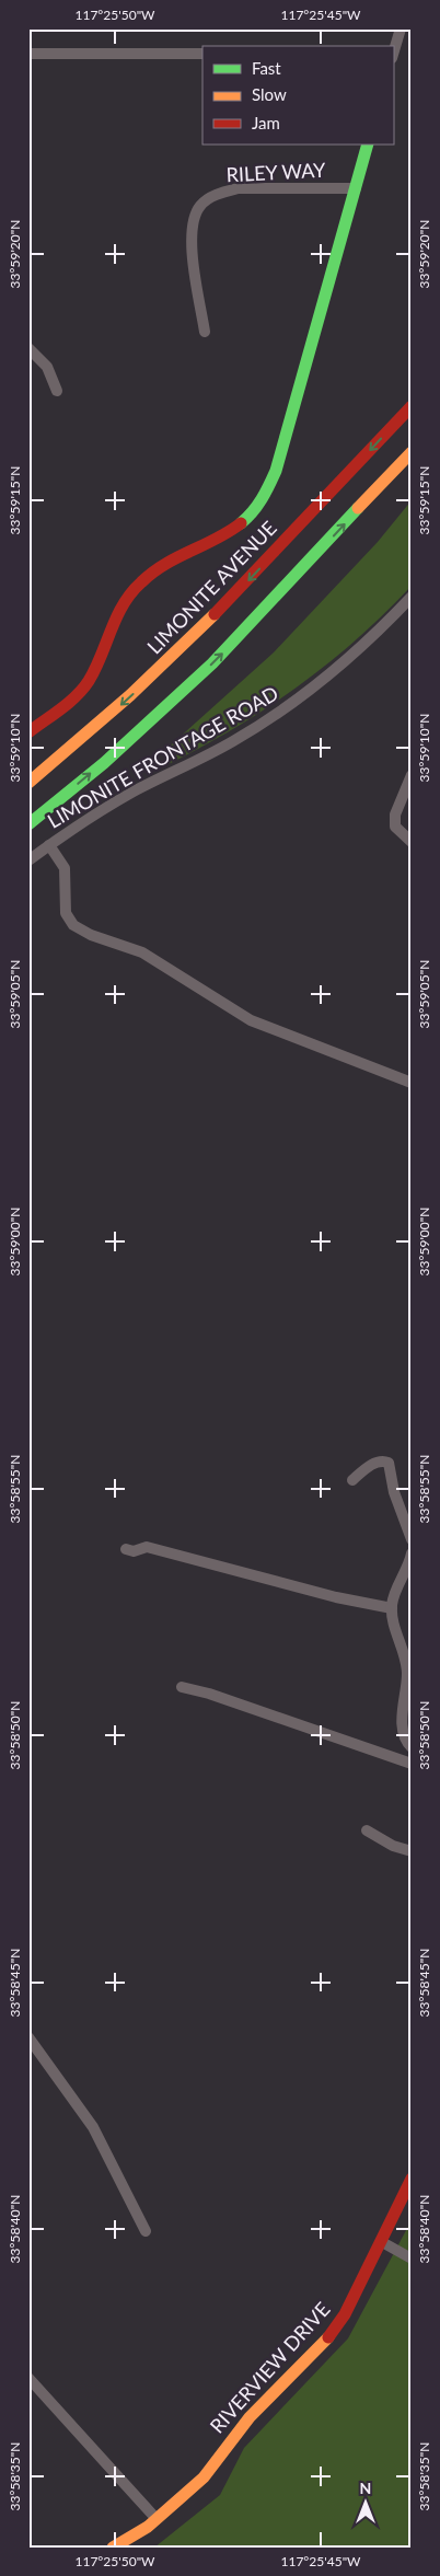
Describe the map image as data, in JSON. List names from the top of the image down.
{
  "streets": {
    "street": [
      "RILEY WAY",
      "LIMONITE AVENUE",
      "LIMONITE FRONTAGE ROAD",
      "RIVERVIEW DRIVE"
    ]
  },
  "legend": ["Fast", "Slow", "Jam"],
  "north": "top",
  "coordinates": [
    "117°25'50\"W",
    "117°25'45\"W",
    "33°59'20\"N",
    "33°59'15\"N",
    "33°59'10\"N",
    "33°59'05\"N",
    "33°59'00\"N",
    "33°58'55\"N",
    "33°58'50\"N",
    "33°58'45\"N",
    "33°58'40\"N",
    "33°58'35\"N"
  ]
}
